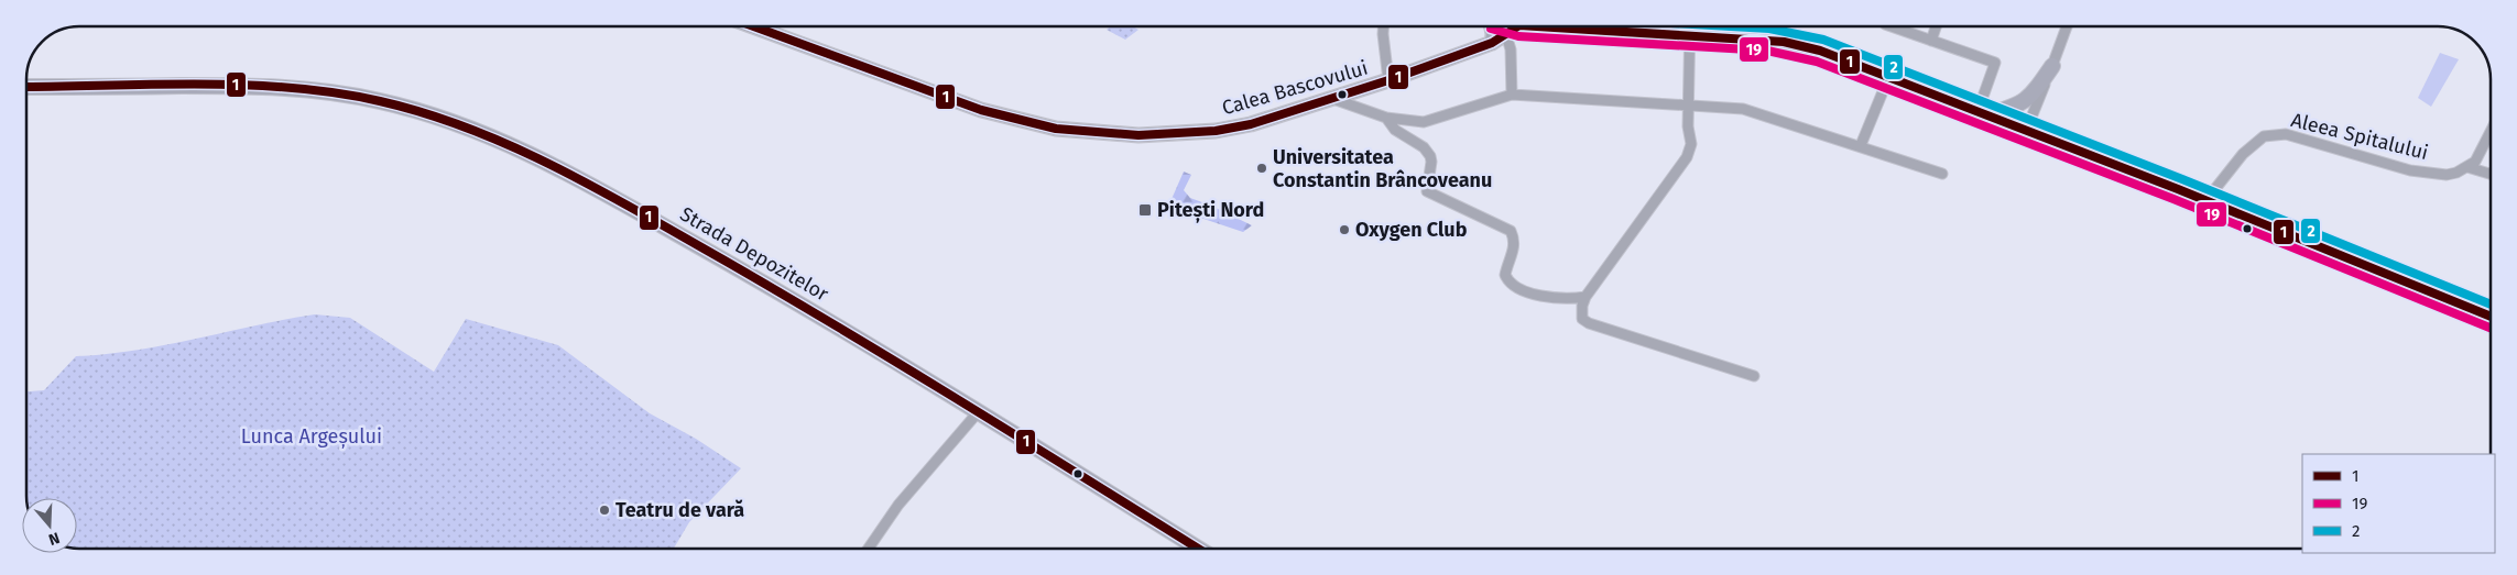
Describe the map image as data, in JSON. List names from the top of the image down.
{
  "streets": {
    "main road": ["Strada Depozitelor"],
    "street": ["Calea Bascovului", "Aleea Spitalului"]
  },
  "parks": ["Lunca Argeșului"],
  "places": {
    "other": ["Universitatea Constantin Brâncoveanu", "Oxygen Club", "Teatru de vară"],
    "transit": ["Pitești Nord"]
  },
  "lines": ["transit line 1", "transit line 2", "transit line 19"],
  "legend": ["1", "19", "2"],
  "north": "bottom"
}
